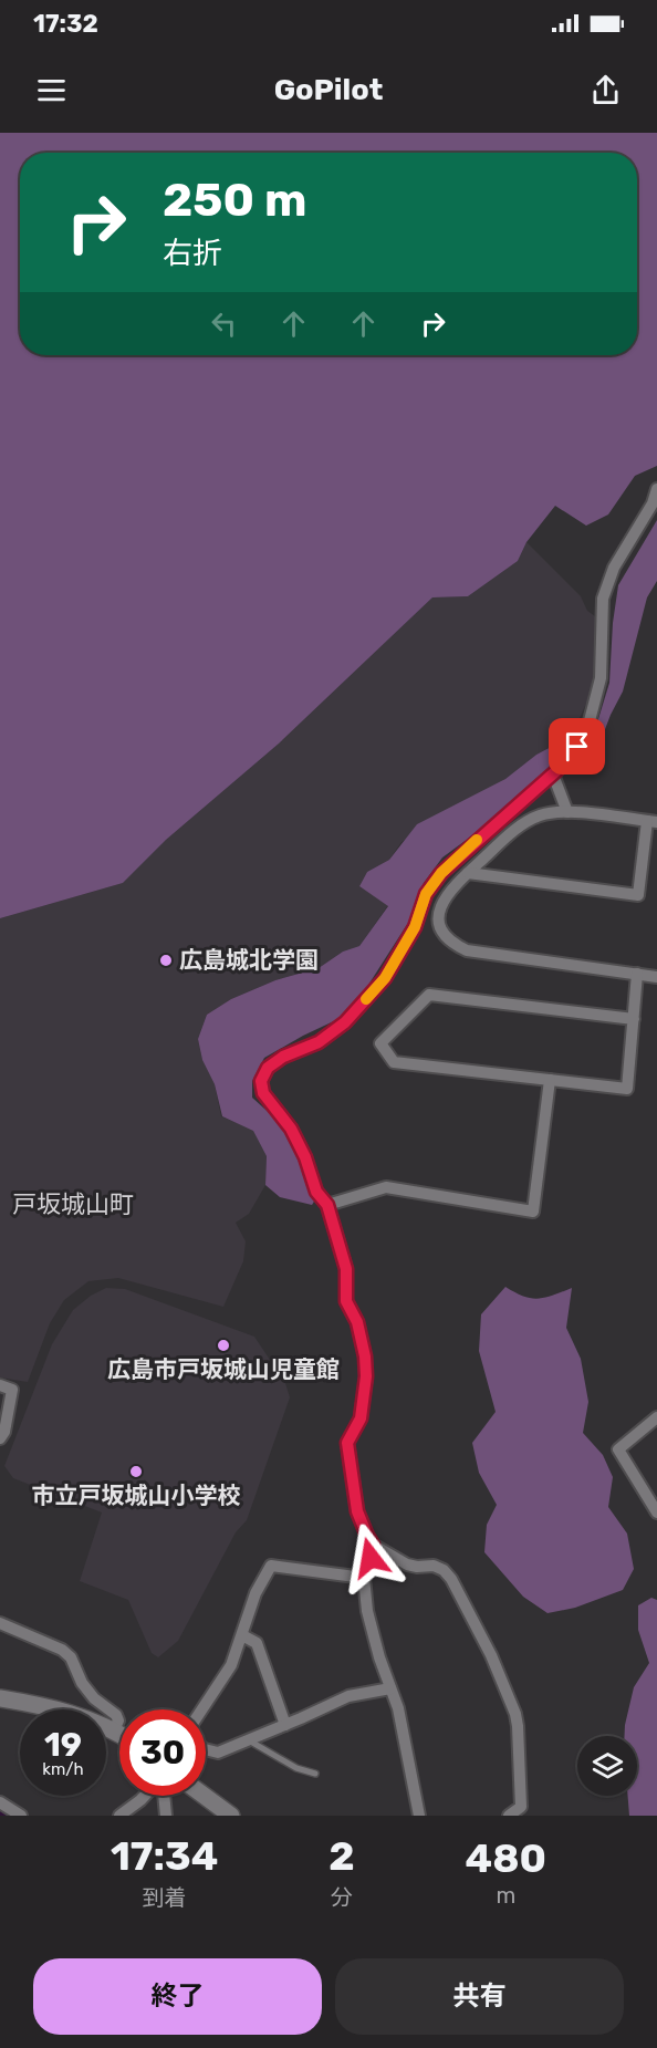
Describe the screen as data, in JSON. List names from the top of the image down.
{
  "districts": ["戸坂城山町"],
  "places": ["広島城北学園", "広島市戸坂城山児童館", "市立戸坂城山小学校"],
  "page": {
    "status": "17:32",
    "header": "GoPilot",
    "turn": ["250 m", "右折"],
    "speed": "19 km/h",
    "limit": "30",
    "eta": [
      "17:34",
      "到着",
      "2",
      "分",
      "480",
      "m"
    ],
    "buttons": ["終了", "共有"]
  }
}
